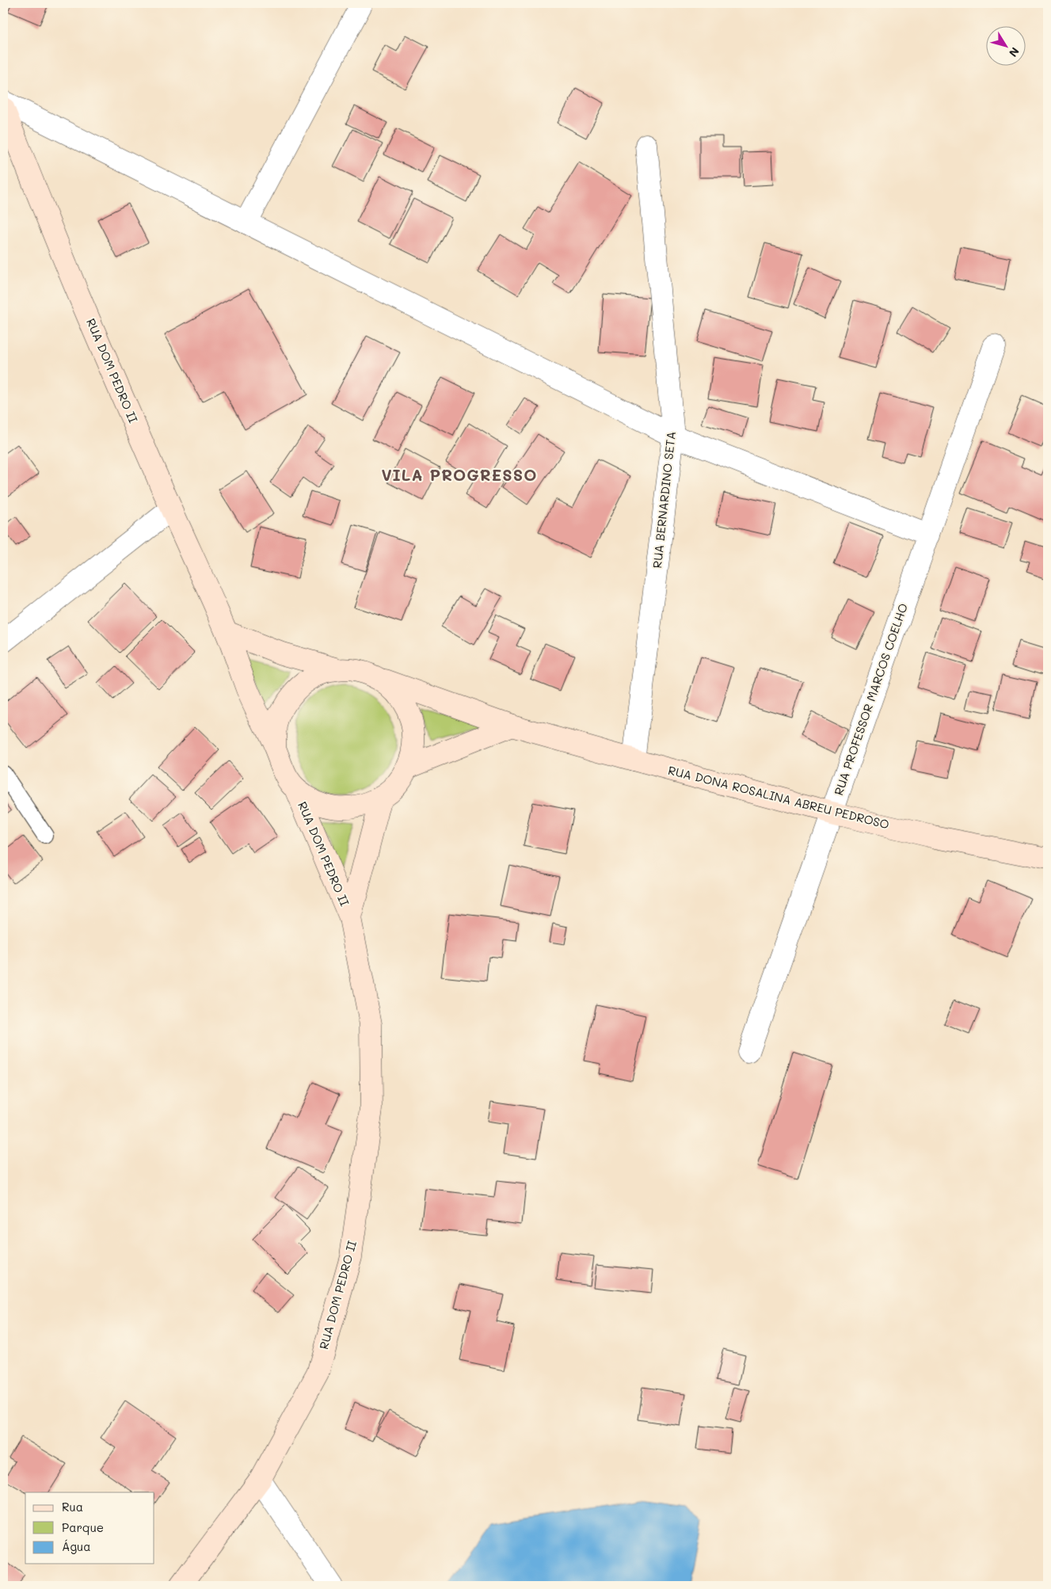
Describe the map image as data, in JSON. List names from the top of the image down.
{
  "streets": {
    "main road": ["RUA DOM PEDRO II", "RUA DONA ROSALINA ABREU PEDROSO"],
    "street": ["RUA BERNARDINO SETA", "RUA PROFESSOR MARCOS COELHO"]
  },
  "crossings": [
    ["RUA DOM PEDRO II", "RUA DONA ROSALINA ABREU PEDROSO"],
    ["RUA BERNARDINO SETA", "RUA DONA ROSALINA ABREU PEDROSO"],
    ["RUA PROFESSOR MARCOS COELHO", "RUA DONA ROSALINA ABREU PEDROSO"]
  ],
  "districts": ["VILA PROGRESSO"],
  "legend": ["Rua", "Parque", "Água"],
  "north": "bottom right"
}
